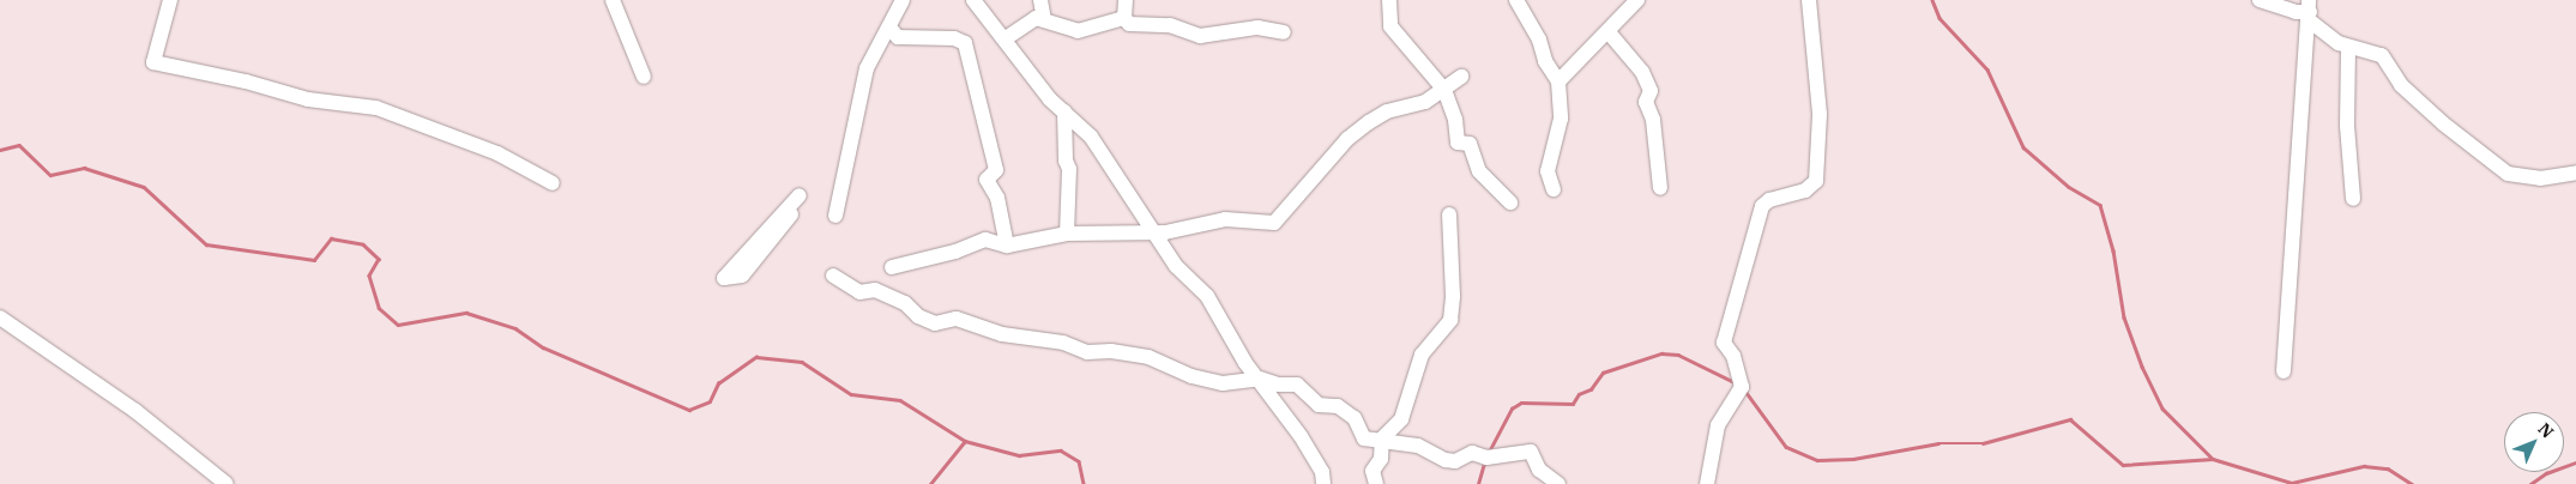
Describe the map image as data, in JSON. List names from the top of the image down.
{
  "north": "top right"
}
